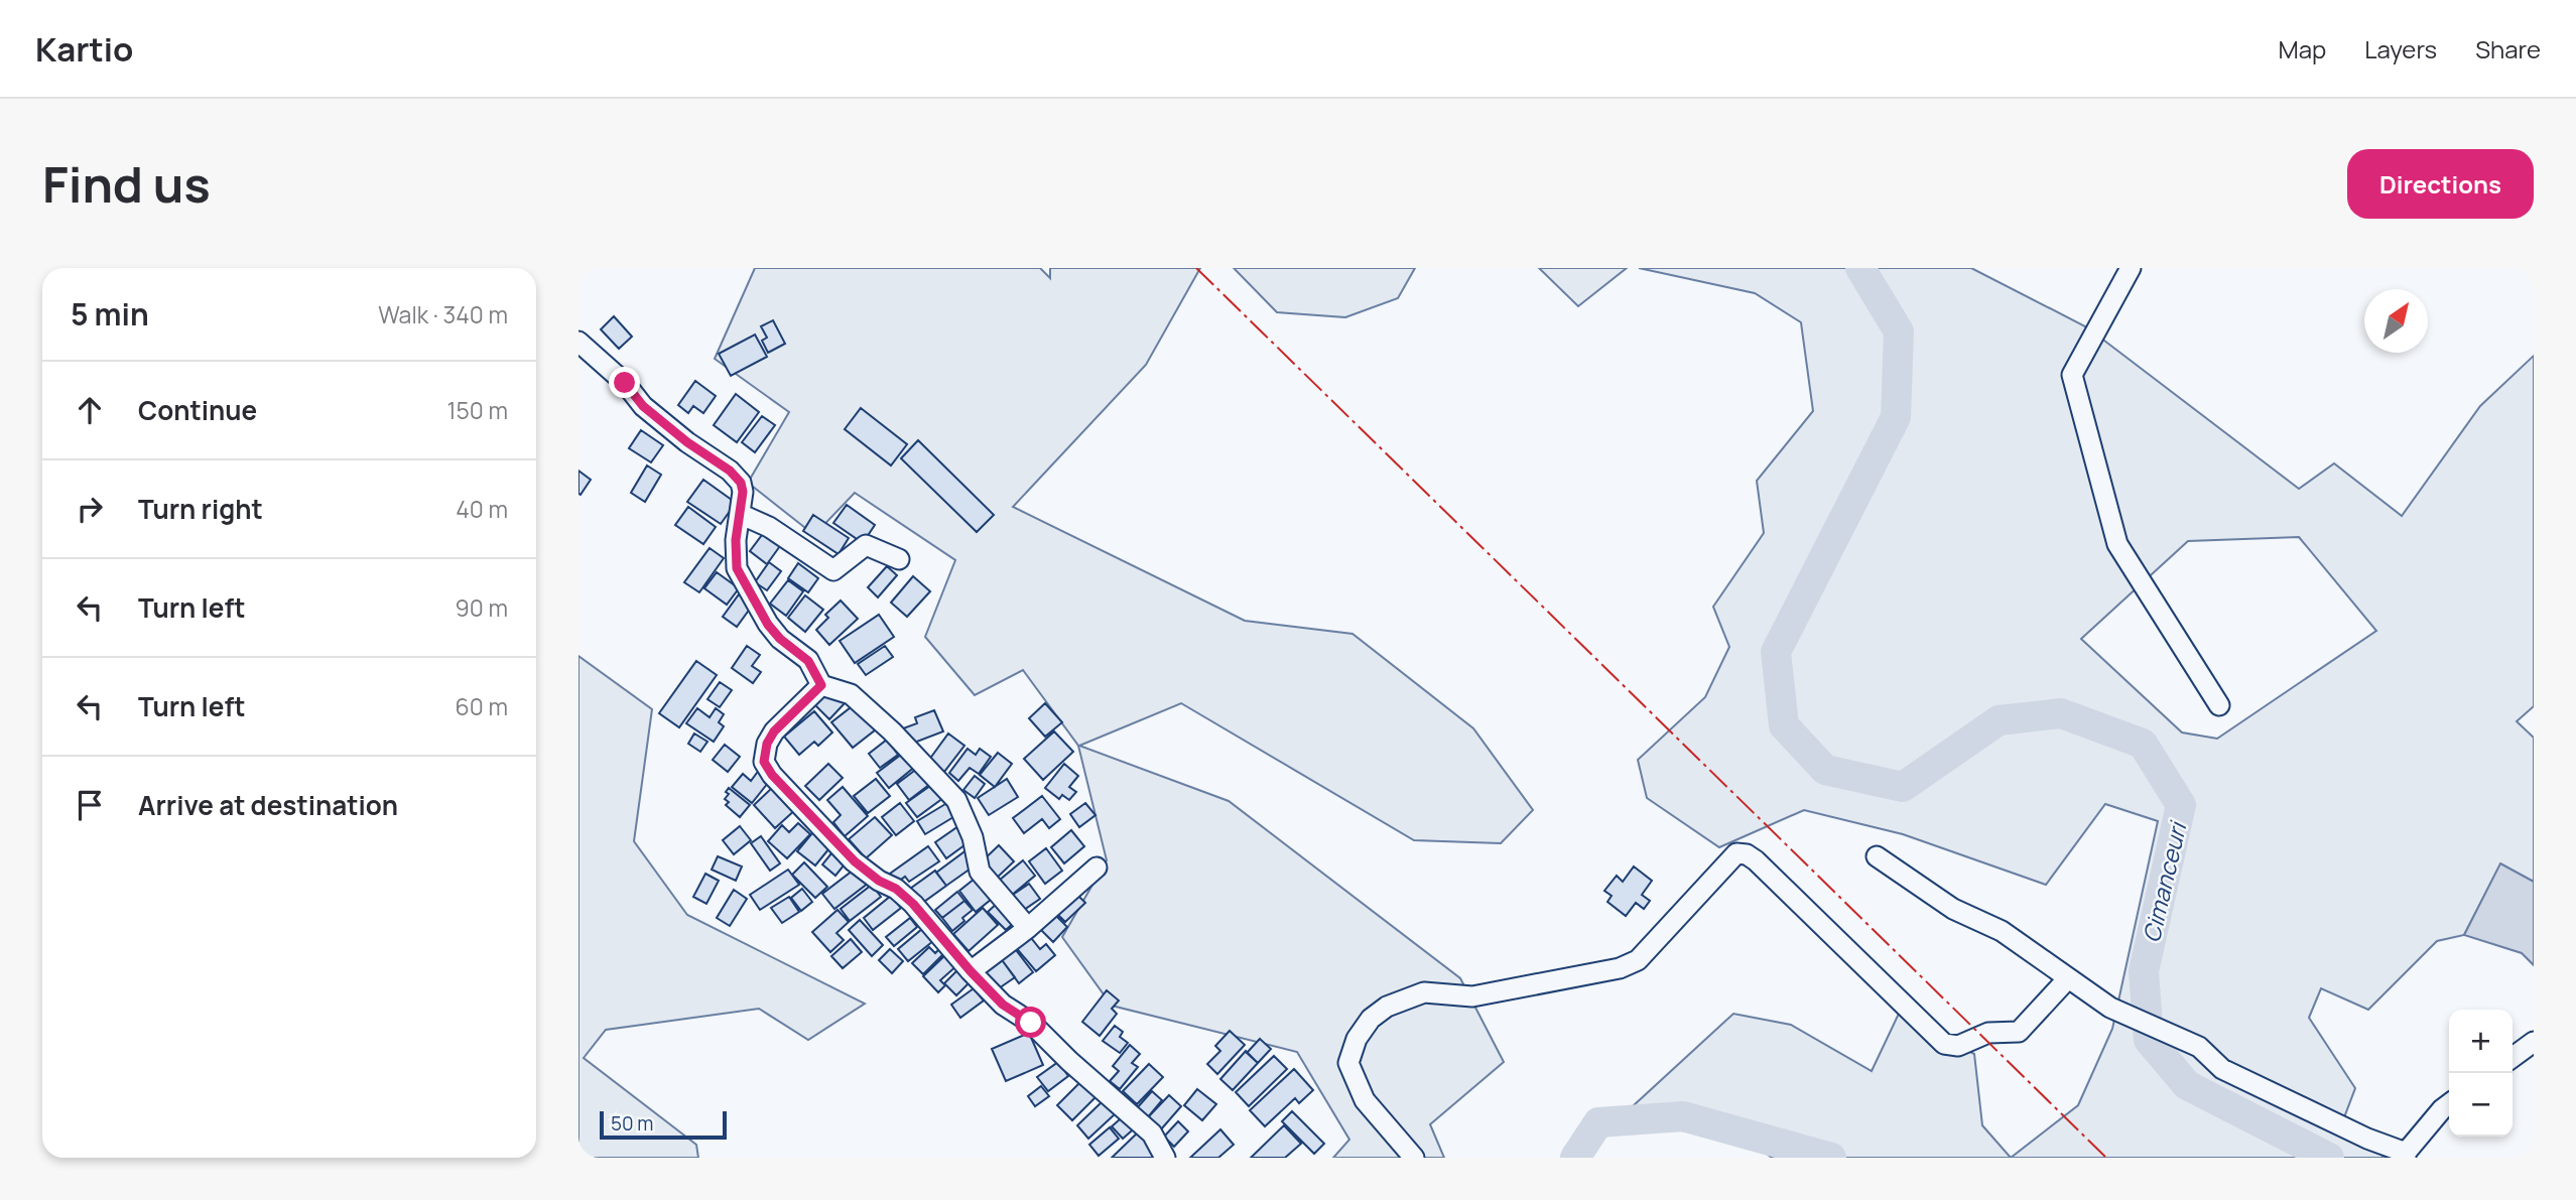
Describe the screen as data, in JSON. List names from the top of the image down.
{
  "water": ["Cimanceuri"],
  "scale_bar": "50 m",
  "north": "top right",
  "page": {
    "header": "Kartio",
    "nav": ["Map", "Layers", "Share"],
    "buttons": "Directions",
    "title": "Find us",
    "heading": ["5 min", "Walk · 340 m"],
    "list": [
      ["Continue", "150 m"],
      ["Turn right", "40 m"],
      ["Turn left", "90 m"],
      ["Turn left", "60 m"],
      "Arrive at destination"
    ],
    "map_buttons": ["+", "−"],
    "scale": "50 m"
  }
}
